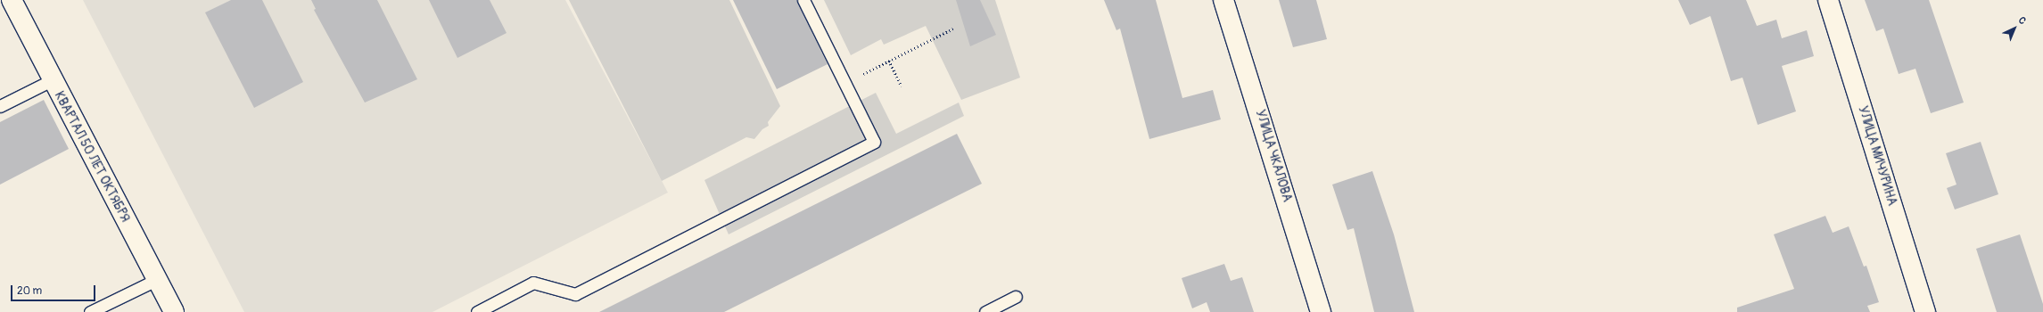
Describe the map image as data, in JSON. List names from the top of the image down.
{
  "streets": {
    "street": ["УЛИЦА ЧКАЛОВА", "УЛИЦА МИЧУРИНА", "КВАРТАЛ 50 ЛЕТ ОКТЯБРЯ"]
  },
  "scale_bar": "20 m",
  "north": "top right"
}
